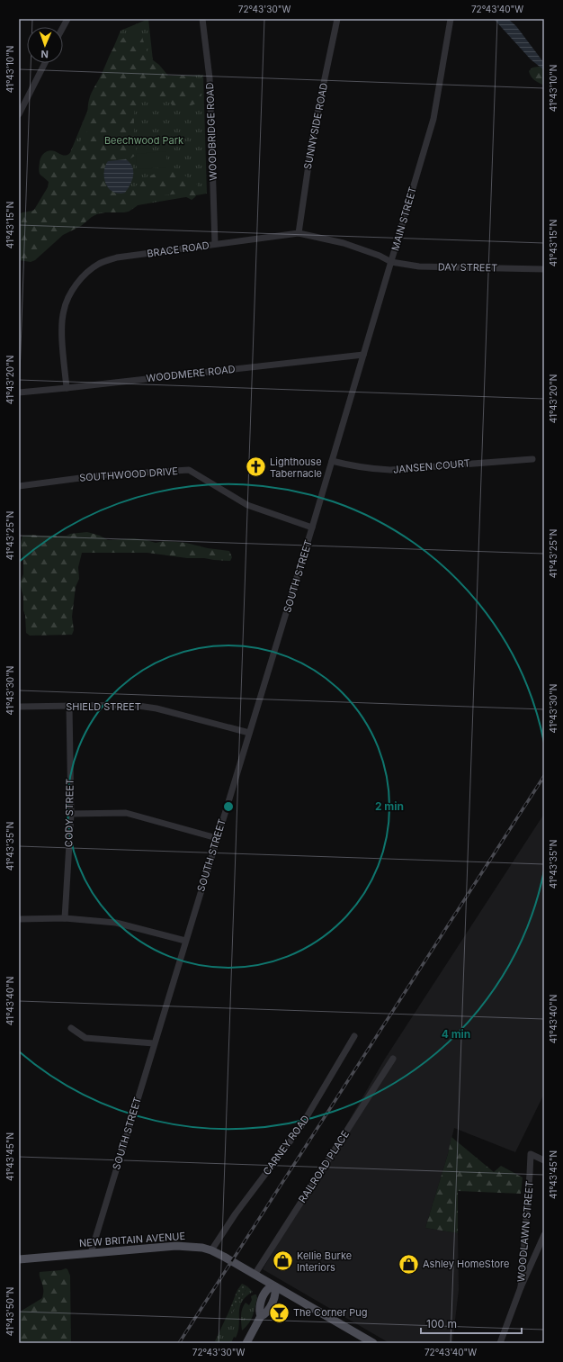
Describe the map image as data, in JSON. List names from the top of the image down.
{
  "streets": {
    "main road": ["NEW BRITAIN AVENUE"],
    "street": [
      "SUNNYSIDE ROAD",
      "WOODBRIDGE ROAD",
      "MAIN STREET",
      "BRACE ROAD",
      "DAY STREET",
      "WOODMERE ROAD",
      "JANSEN COURT",
      "SOUTHWOOD DRIVE",
      "SOUTH STREET",
      "SHIELD STREET",
      "CODY STREET",
      "CARNEY ROAD",
      "RAILROAD PLACE",
      "WOODLAWN STREET"
    ]
  },
  "crossings": [
    ["SUNNYSIDE ROAD", "BRACE ROAD"],
    ["WOODBRIDGE ROAD", "BRACE ROAD"],
    ["MAIN STREET", "BRACE ROAD"],
    ["MAIN STREET", "DAY STREET"],
    ["MAIN STREET", "WOODMERE ROAD"],
    ["MAIN STREET", "SOUTH STREET"],
    ["BRACE ROAD", "DAY STREET"],
    ["BRACE ROAD", "WOODMERE ROAD"],
    ["JANSEN COURT", "SOUTH STREET"],
    ["SOUTHWOOD DRIVE", "SOUTH STREET"],
    ["SOUTH STREET", "SHIELD STREET"],
    ["SOUTH STREET", "NEW BRITAIN AVENUE"],
    ["SHIELD STREET", "CODY STREET"],
    ["CARNEY ROAD", "NEW BRITAIN AVENUE"],
    ["RAILROAD PLACE", "NEW BRITAIN AVENUE"]
  ],
  "parks": ["Beechwood Park"],
  "places": {
    "church": ["Lighthouse Tabernacle"],
    "shop": ["Kellie Burke Interiors", "Ashley HomeStore"],
    "bar": ["The Corner Pug"]
  },
  "scale_bar": "100 m",
  "north": "bottom",
  "coordinates": [
    "72°43'30\"W",
    "72°43'40\"W",
    "41°43'10\"N",
    "41°43'15\"N",
    "41°43'20\"N",
    "41°43'25\"N",
    "41°43'30\"N",
    "41°43'35\"N",
    "41°43'40\"N",
    "41°43'45\"N",
    "41°43'50\"N"
  ],
  "rings": ["2 min", "4 min"]
}
